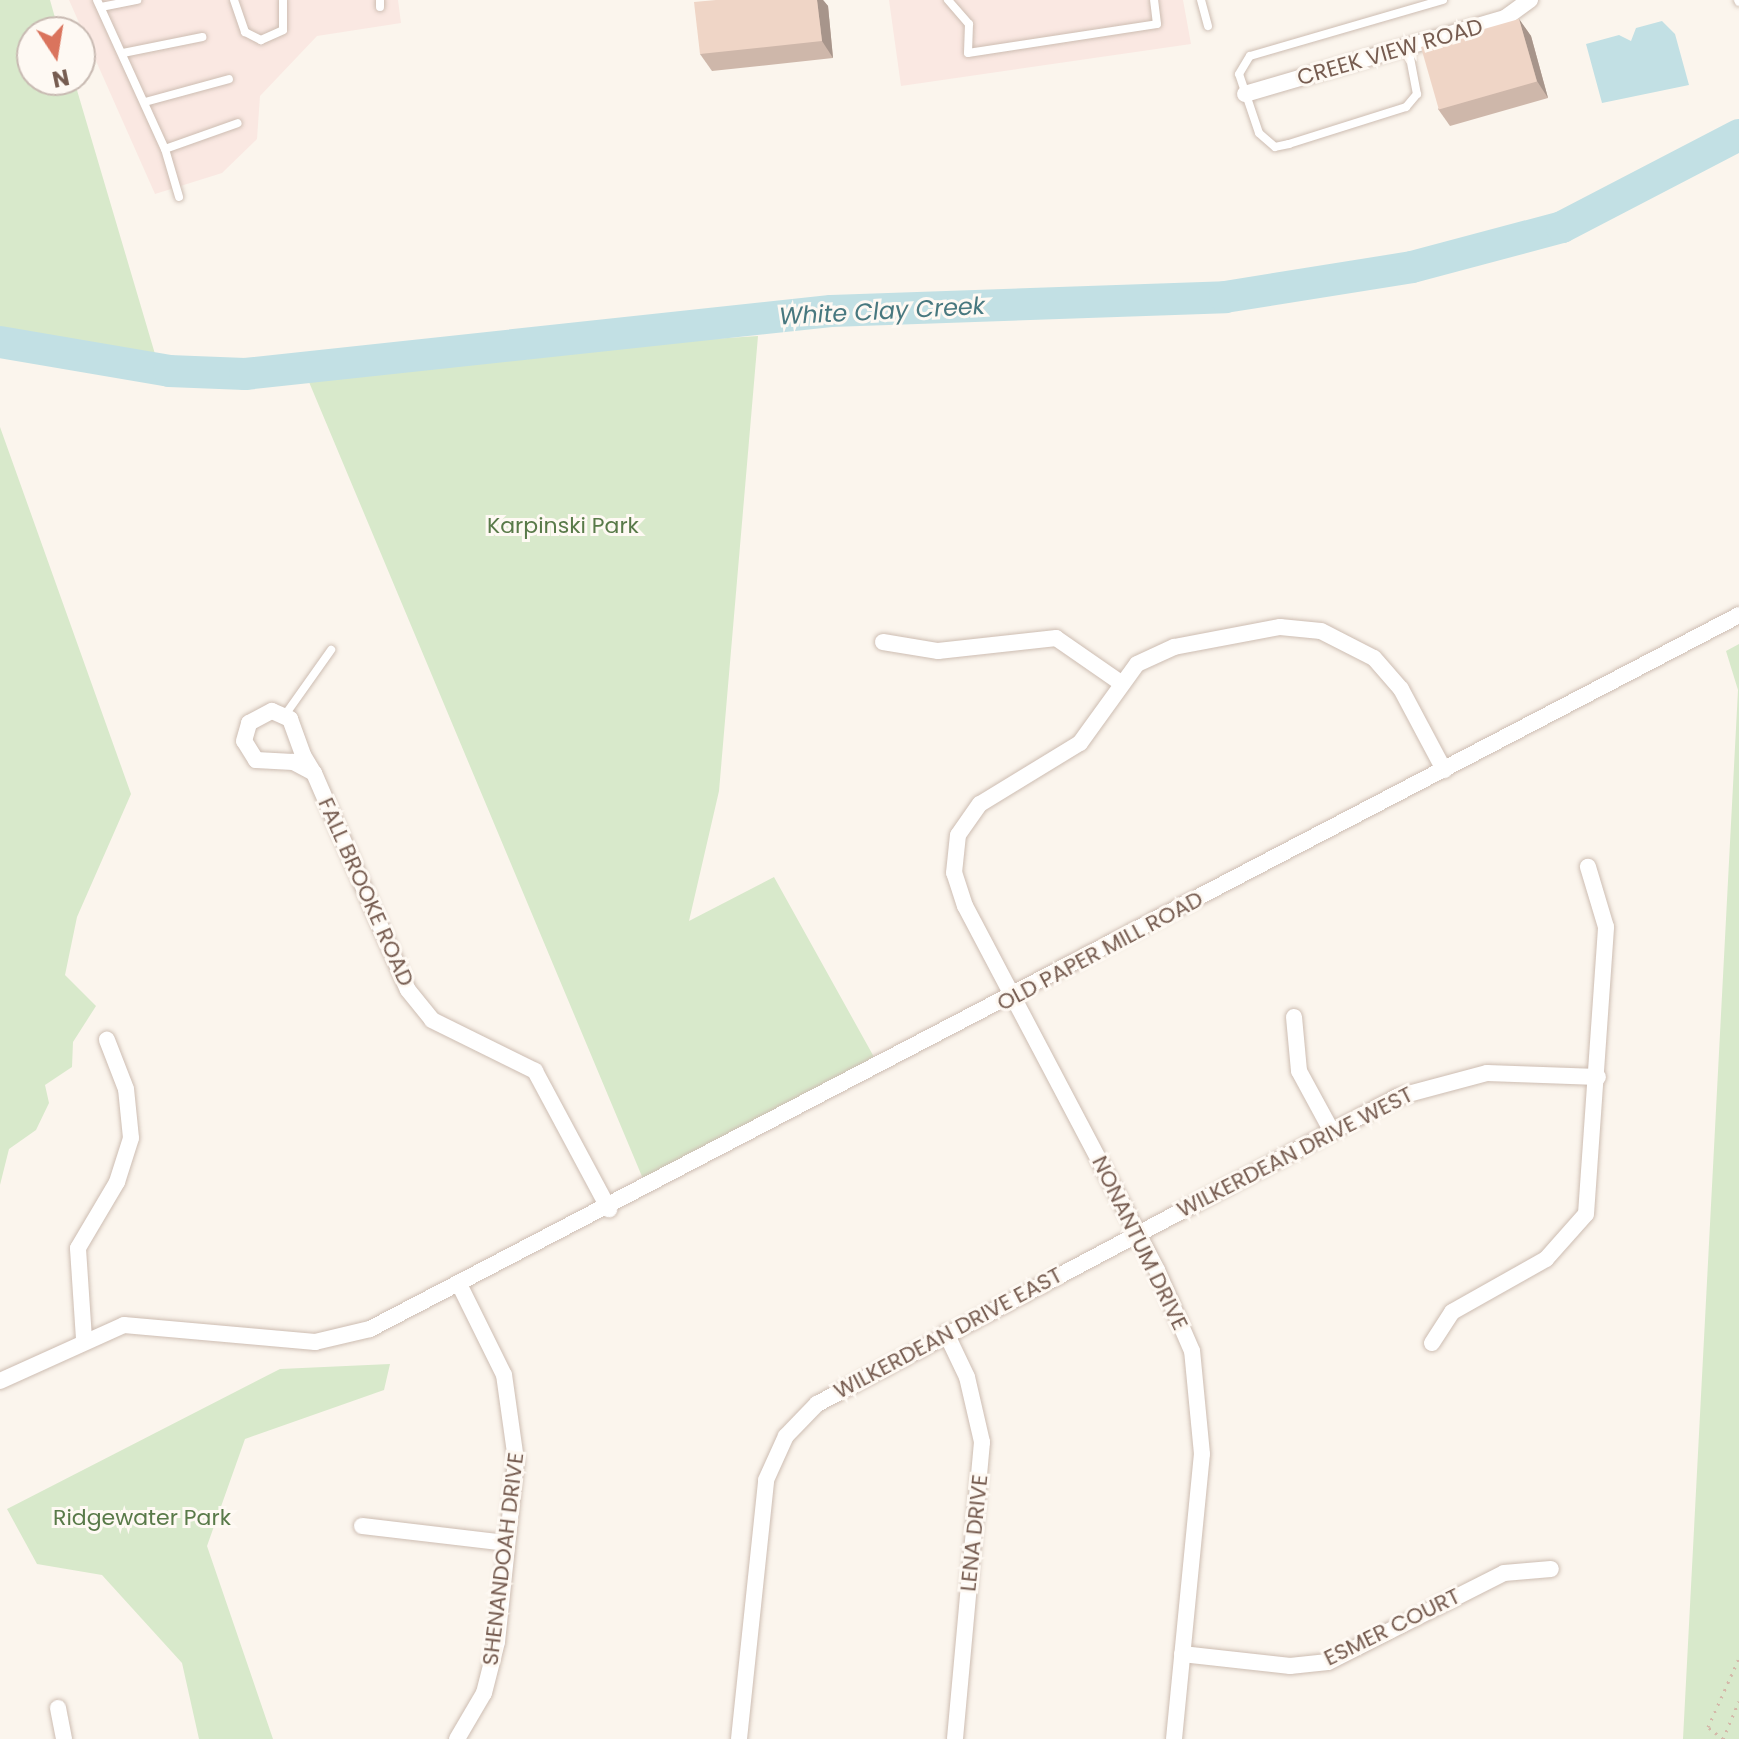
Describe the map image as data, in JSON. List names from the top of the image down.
{
  "streets": {
    "street": [
      "CREEK VIEW ROAD",
      "FALL BROOKE ROAD",
      "OLD PAPER MILL ROAD",
      "WILKERDEAN DRIVE WEST",
      "NONANTUM DRIVE",
      "WILKERDEAN DRIVE EAST",
      "LENA DRIVE",
      "SHENANDOAH DRIVE",
      "ESMER COURT"
    ]
  },
  "crossings": [
    ["FALL BROOKE ROAD", "OLD PAPER MILL ROAD"],
    ["OLD PAPER MILL ROAD", "NONANTUM DRIVE"],
    ["OLD PAPER MILL ROAD", "SHENANDOAH DRIVE"],
    ["WILKERDEAN DRIVE WEST", "NONANTUM DRIVE"],
    ["WILKERDEAN DRIVE WEST", "WILKERDEAN DRIVE EAST"],
    ["NONANTUM DRIVE", "WILKERDEAN DRIVE EAST"],
    ["NONANTUM DRIVE", "ESMER COURT"],
    ["WILKERDEAN DRIVE EAST", "LENA DRIVE"]
  ],
  "water": ["White Clay Creek"],
  "parks": ["Karpinski Park", "Ridgewater Park"],
  "north": "bottom"
}
